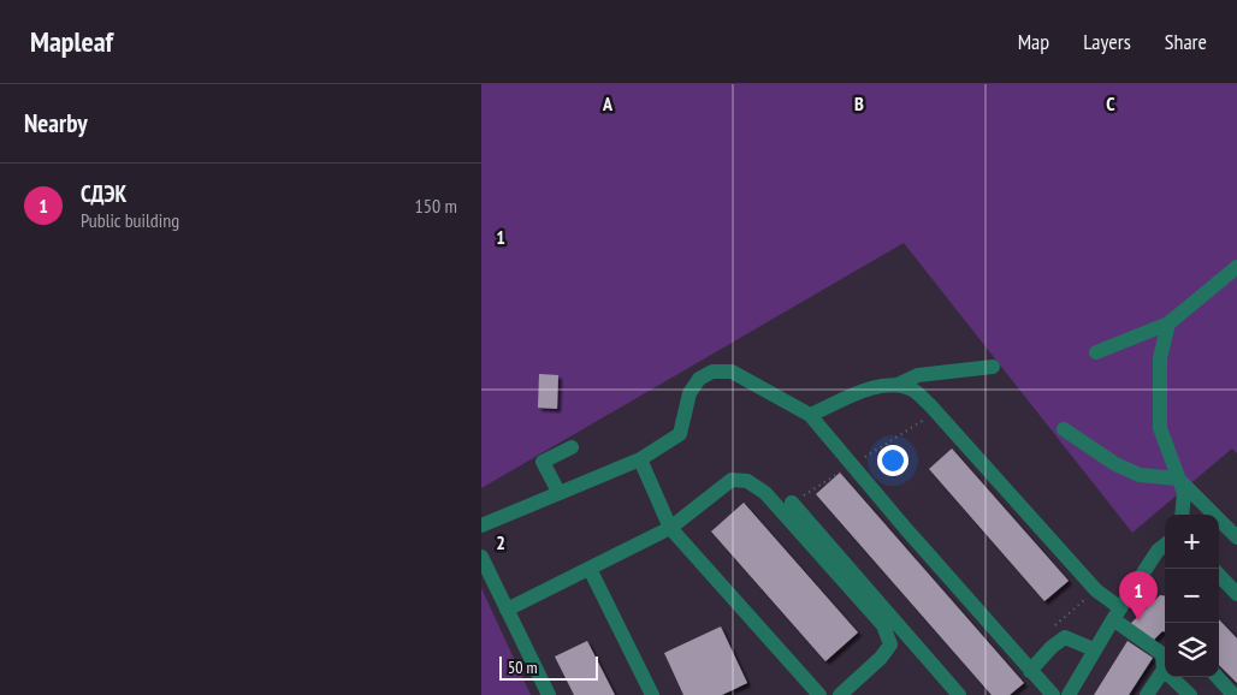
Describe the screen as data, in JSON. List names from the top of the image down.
{
  "scale_bar": "50 m",
  "page": {
    "header": "Mapleaf",
    "nav": ["Map", "Layers", "Share"],
    "heading": "Nearby",
    "list": [
      {
        "mark": "1",
        "name": "СДЭК",
        "note": "Public building",
        "value": "150 m"
      }
    ],
    "map_buttons": ["+", "−"],
    "pins": "1",
    "scale": "50 m"
  },
  "grid": {
    "columns": ["A", "B", "C"],
    "rows": ["1", "2"]
  }
}
